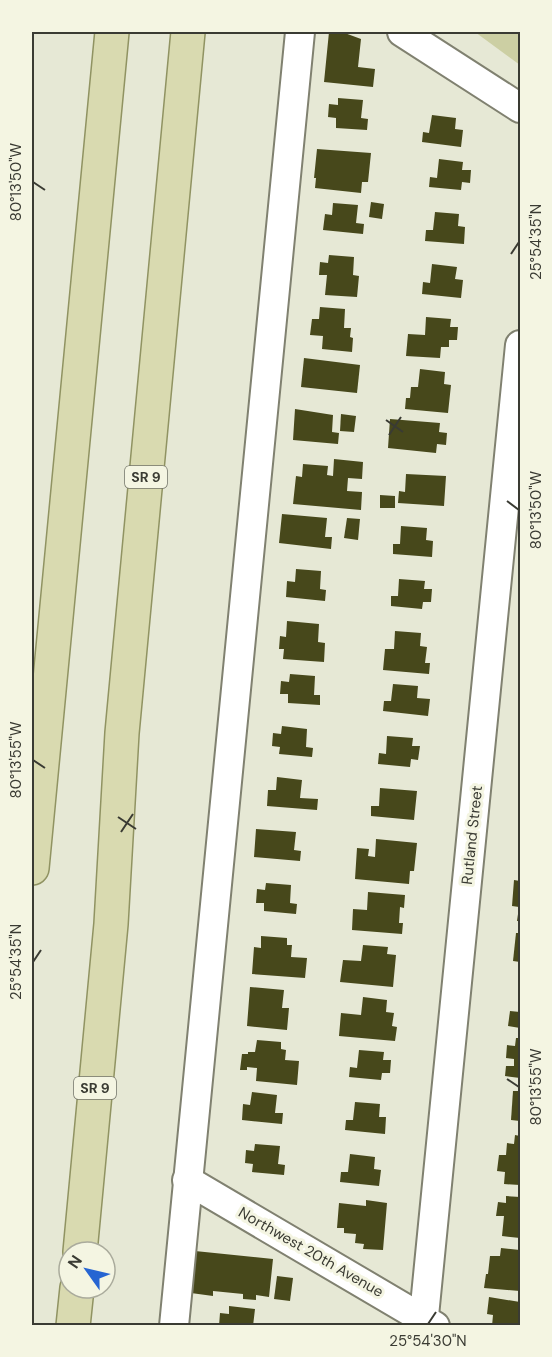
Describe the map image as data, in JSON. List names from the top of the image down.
{
  "streets": {
    "main road": ["SR 9"],
    "street": ["Rutland Street", "Northwest 20th Avenue"]
  },
  "crossings": [
    ["Rutland Street", "Northwest 20th Avenue"]
  ],
  "north": "top left",
  "coordinates": [
    "80°13'50\"W",
    "25°54'35\"N",
    "80°13'55\"W",
    "25°54'30\"N"
  ]
}
